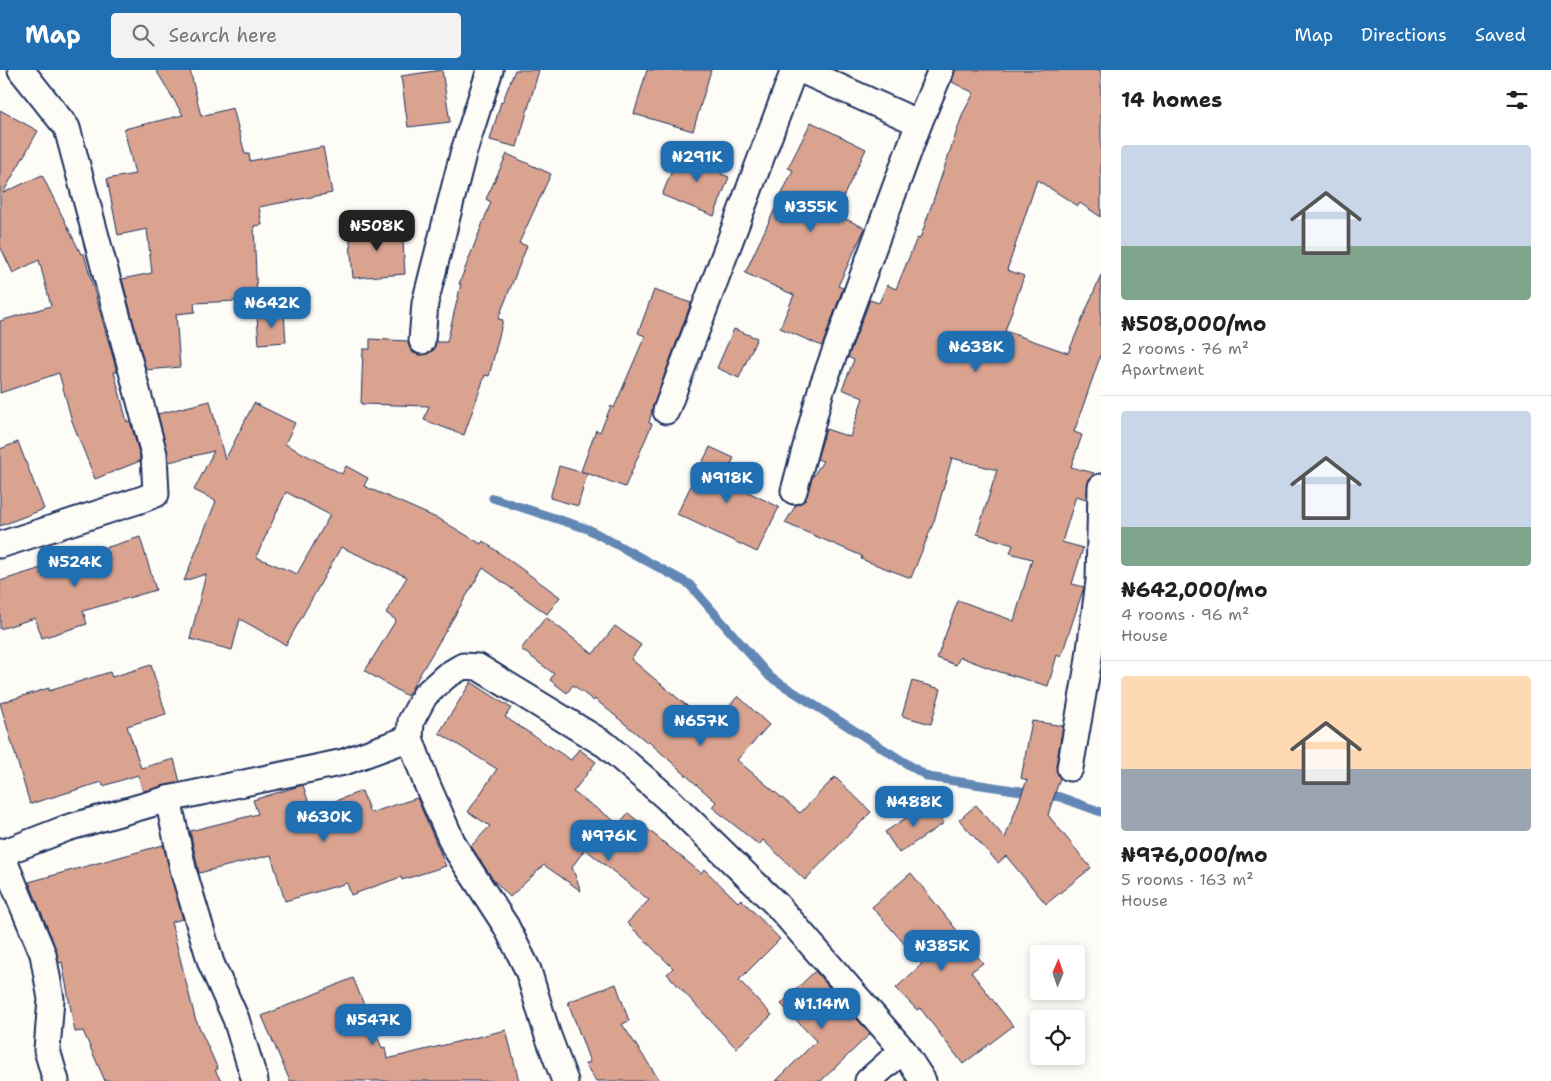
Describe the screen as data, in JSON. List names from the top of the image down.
{
  "north": "top",
  "page": {
    "header": "Map",
    "search": "Search here",
    "nav": ["Map", "Directions", "Saved"],
    "heading": "14 homes",
    "list": [
      {
        "name": "₦508,000/mo",
        "note": "2 rooms · 76 m² · Apartment"
      },
      {
        "name": "₦642,000/mo",
        "note": "4 rooms · 96 m² · House"
      },
      {
        "name": "₦976,000/mo",
        "note": "5 rooms · 163 m² · House"
      }
    ],
    "price": [
      "₦291K",
      "₦355K",
      "₦508K",
      "₦642K",
      "₦638K",
      "₦918K",
      "₦524K",
      "₦657K",
      "₦488K",
      "₦630K",
      "₦976K",
      "₦385K",
      "₦1.14M",
      "₦547K"
    ]
  }
}
